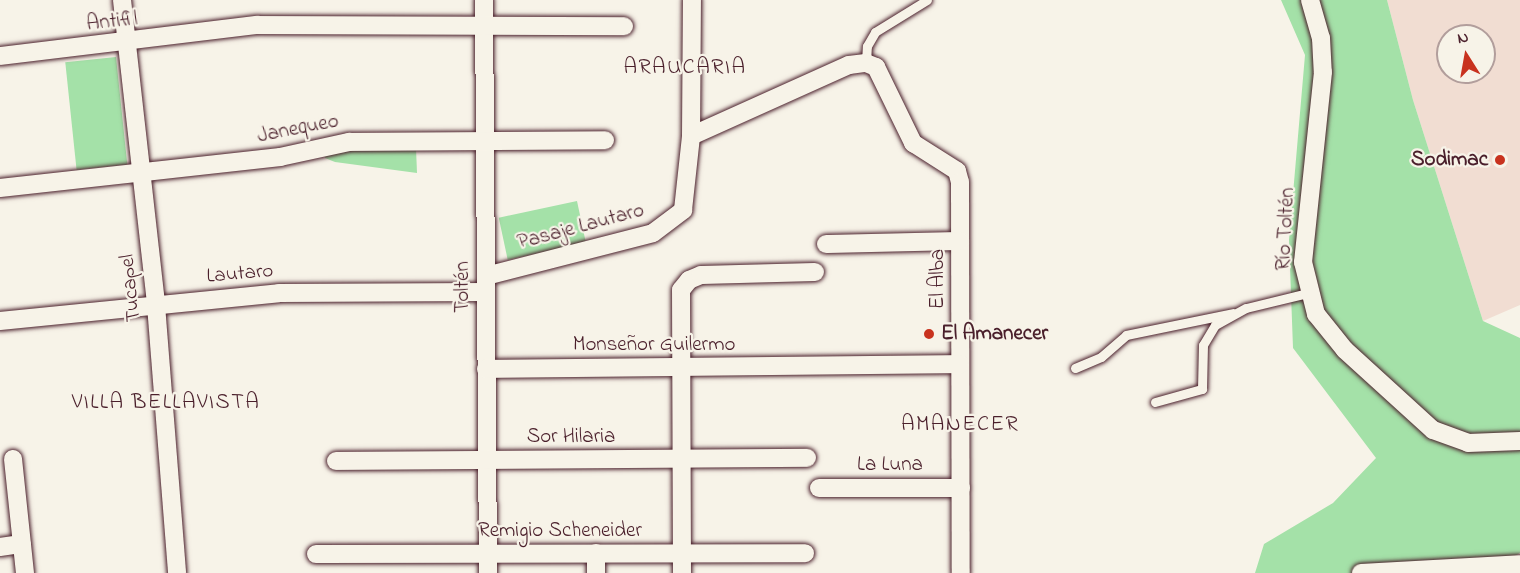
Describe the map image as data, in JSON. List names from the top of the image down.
{
  "streets": {
    "street": [
      "Antifil",
      "Janequeo",
      "Pasaje Lautaro",
      "Río Toltén",
      "Lautaro",
      "El Alba",
      "Toltén",
      "Tucapel",
      "Monseñor Guilermo",
      "Sor Hilaria",
      "La Luna",
      "Remigio Scheneider"
    ]
  },
  "crossings": [
    ["Antifil", "Toltén"],
    ["Antifil", "Tucapel"],
    ["Janequeo", "Toltén"],
    ["Janequeo", "Tucapel"],
    ["Pasaje Lautaro", "Lautaro"],
    ["Pasaje Lautaro", "Toltén"],
    ["Lautaro", "Toltén"],
    ["Lautaro", "Tucapel"],
    ["El Alba", "Monseñor Guilermo"],
    ["El Alba", "La Luna"],
    ["Toltén", "Monseñor Guilermo"],
    ["Toltén", "Sor Hilaria"],
    ["Toltén", "Remigio Scheneider"]
  ],
  "districts": ["ARAUCARIA", "VILLA BELLAVISTA", "AMANECER"],
  "places": ["Sodimac", "El Amanecer"],
  "north": "top"
}
